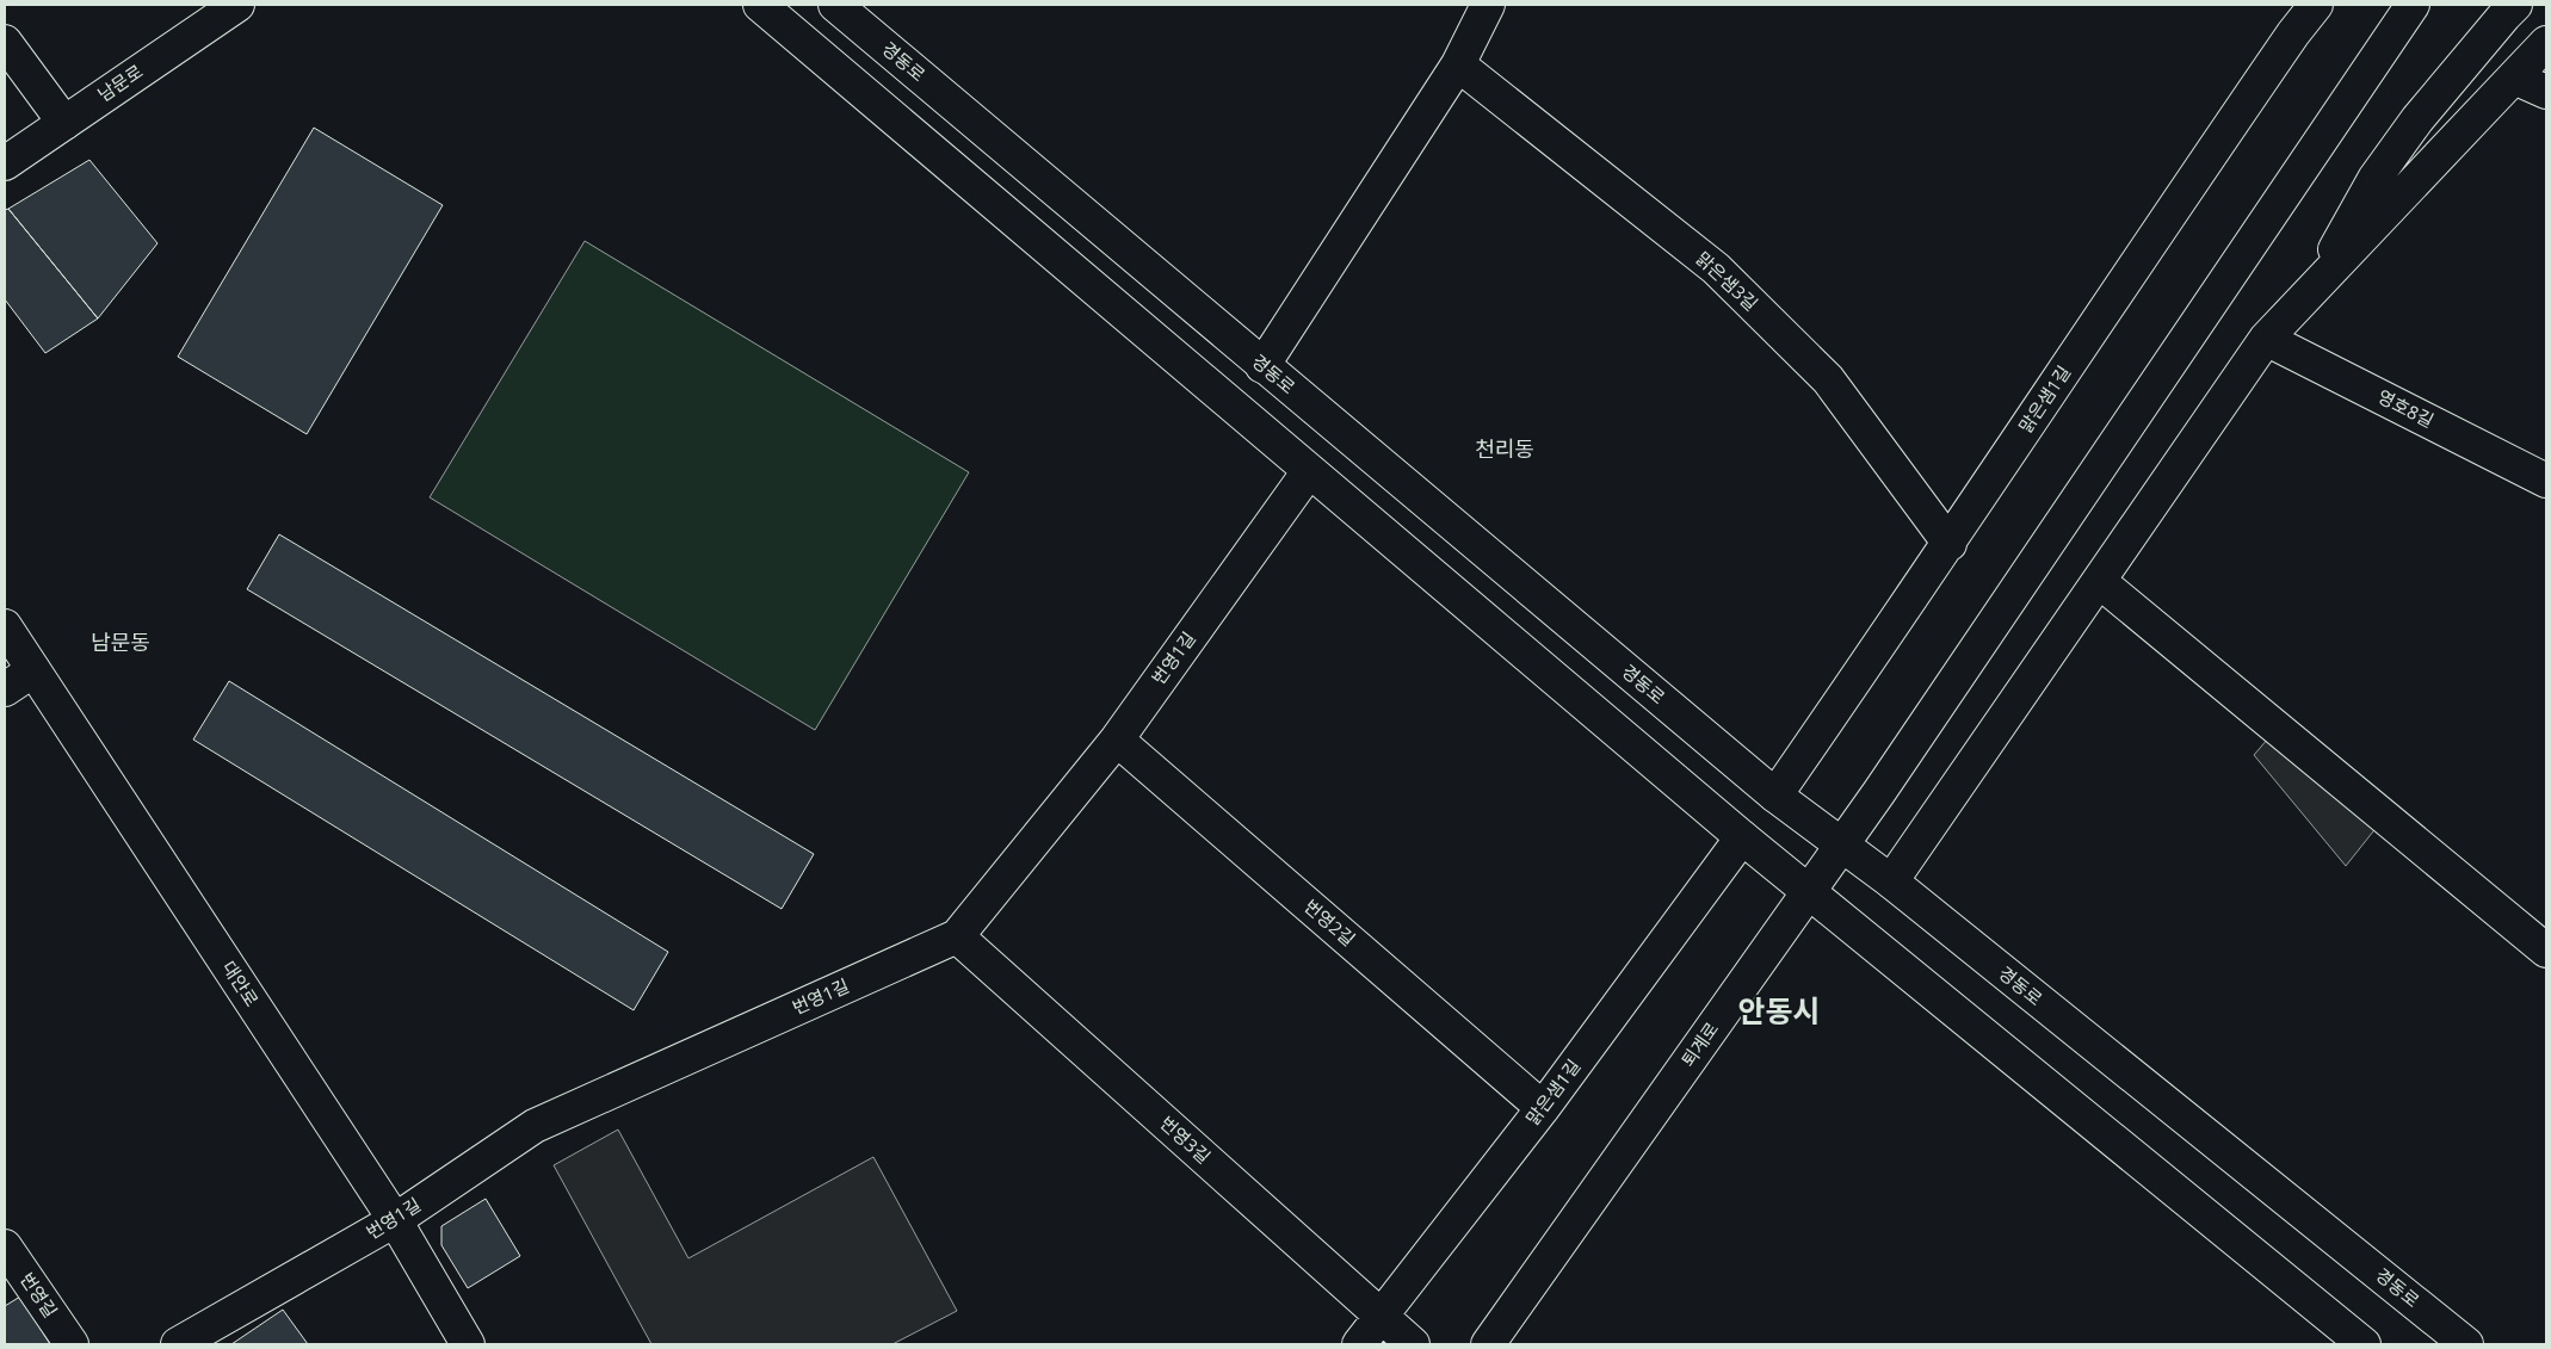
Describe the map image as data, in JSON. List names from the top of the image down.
{
  "streets": {
    "street": [
      "경동로",
      "남문로",
      "맑은샘3길",
      "맑은샘1길",
      "영호8길",
      "번영1길",
      "번영2길",
      "대안로",
      "퇴계로",
      "번영3길",
      "번영길"
    ]
  },
  "crossings": [
    ["경동로", "맑은샘1길"],
    ["경동로", "퇴계로"],
    ["맑은샘3길", "맑은샘1길"],
    ["맑은샘1길", "번영2길"],
    ["맑은샘1길", "번영3길"],
    ["번영1길", "번영2길"],
    ["번영1길", "대안로"],
    ["번영1길", "번영3길"]
  ],
  "districts": ["천리동", "남문동", "안동시"]
}
